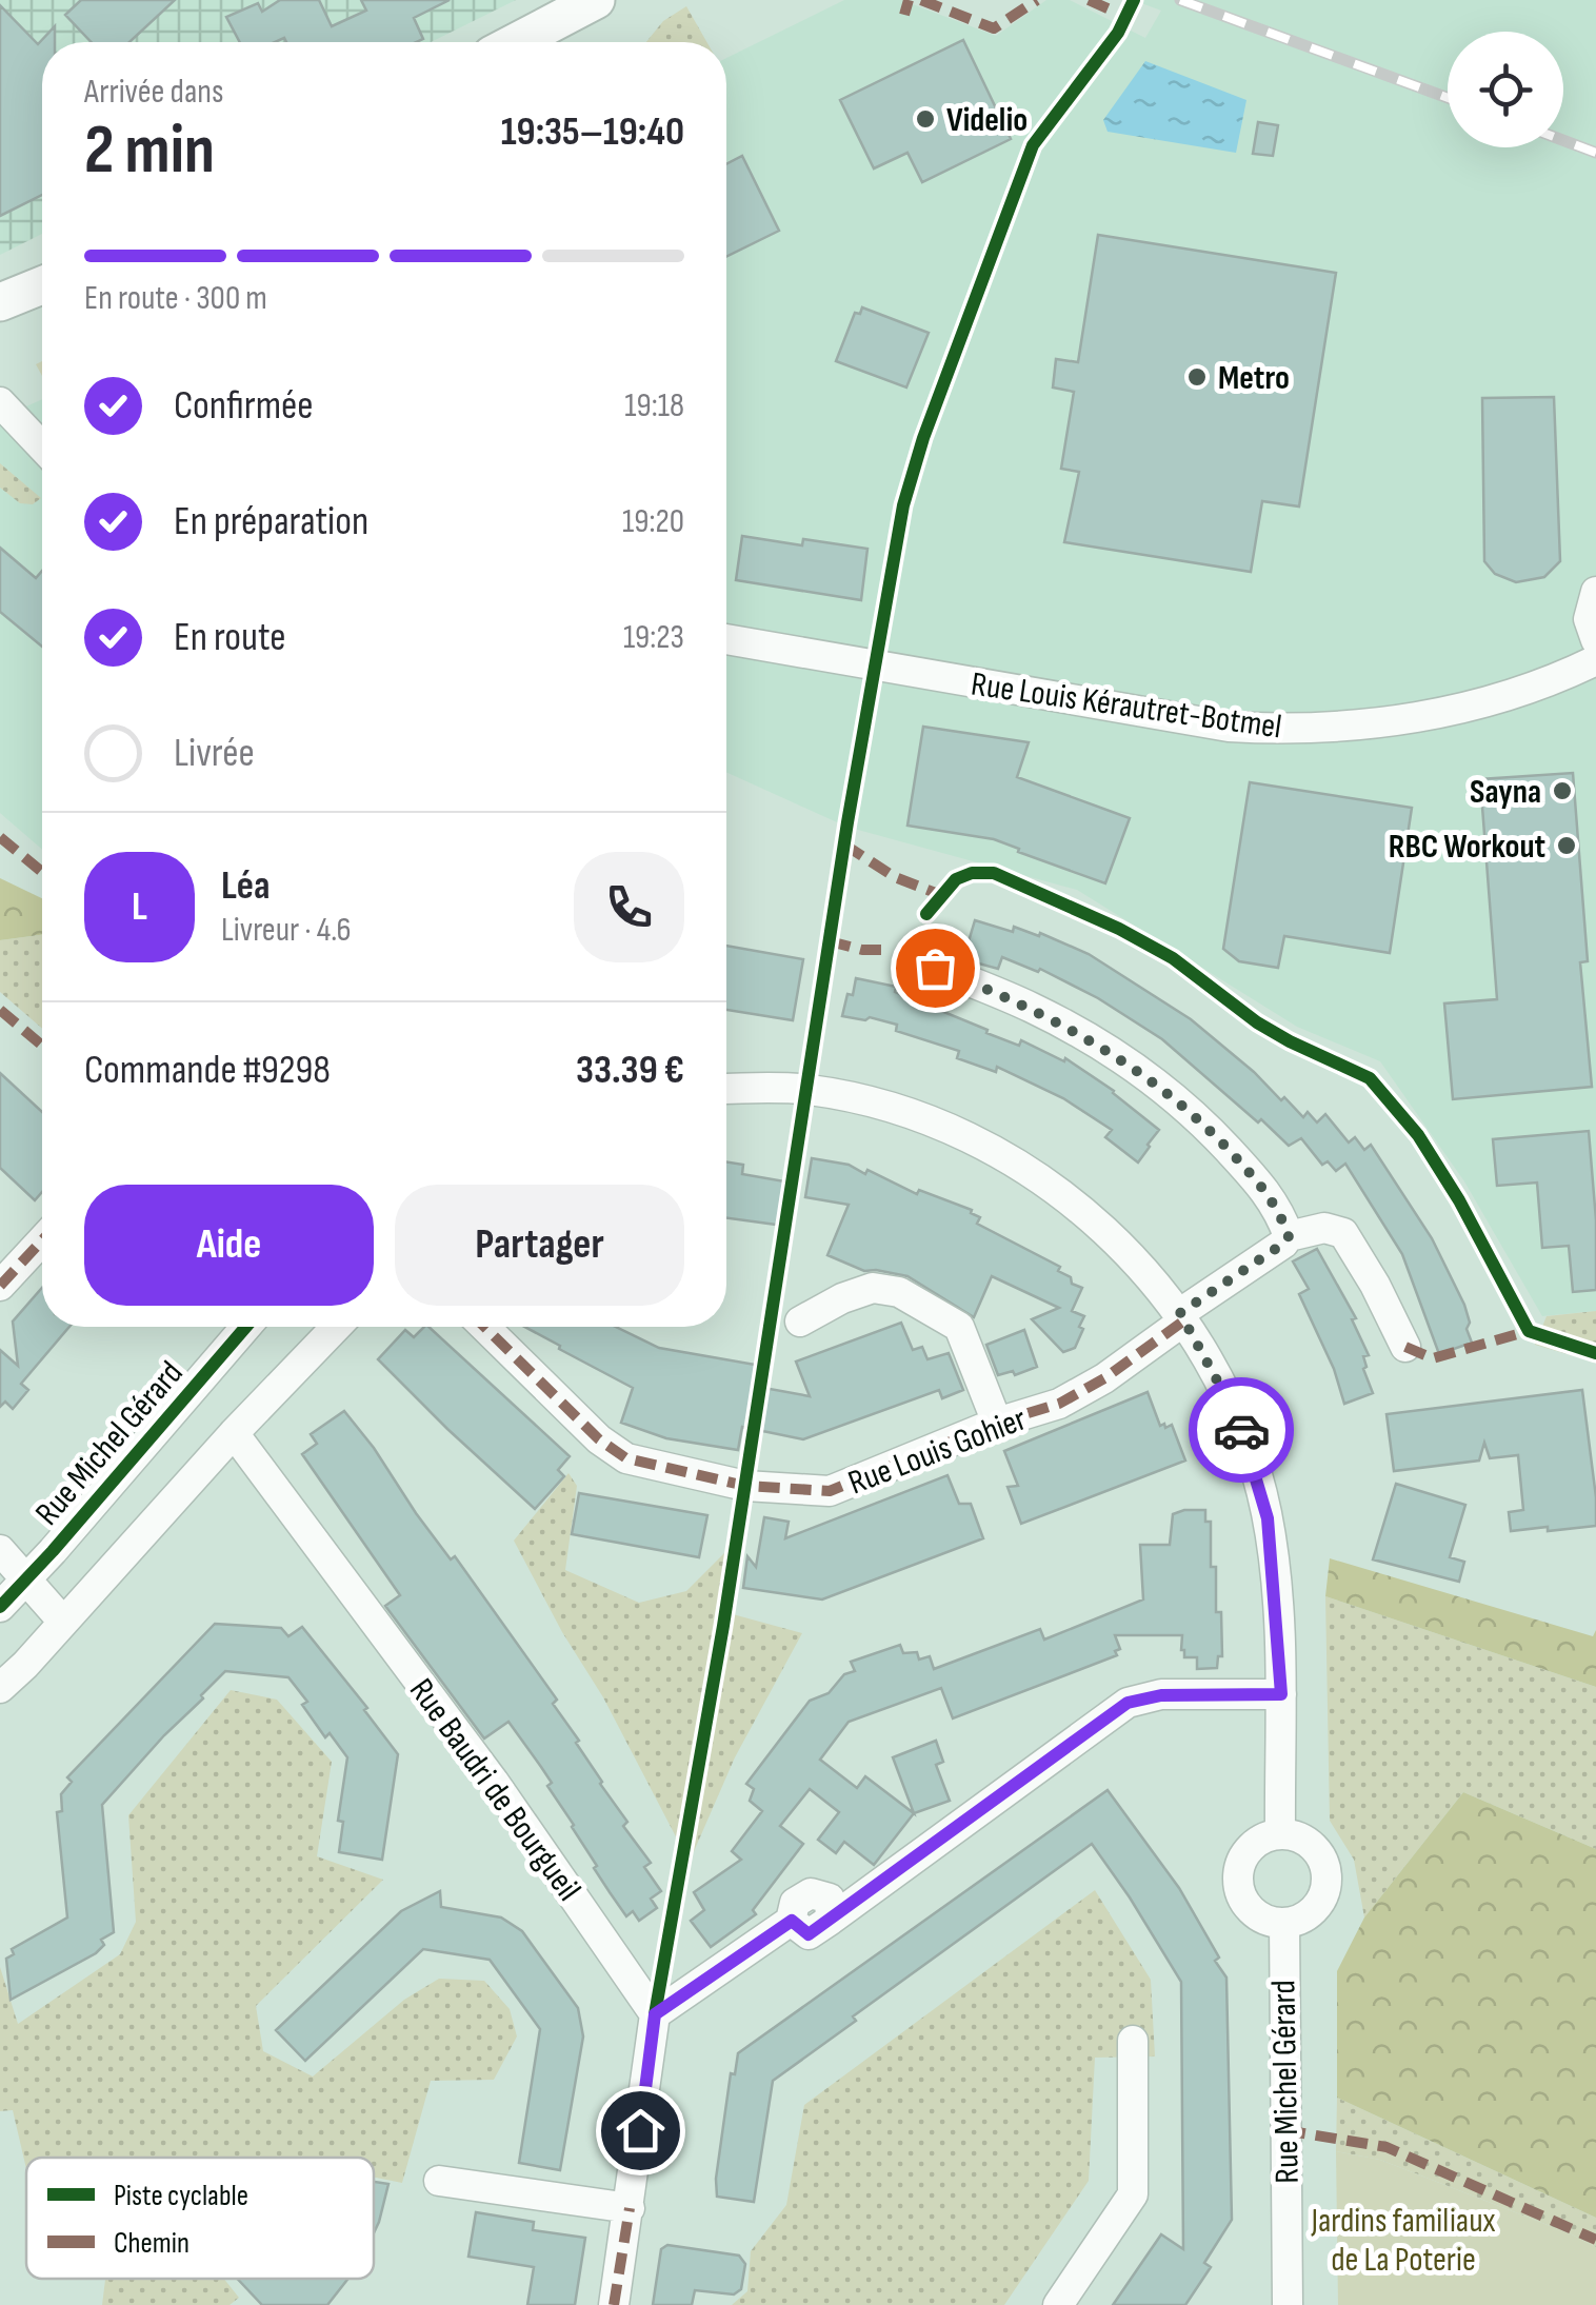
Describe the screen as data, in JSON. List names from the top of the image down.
{
  "streets": {
    "street": [
      "Rue Louis Kérautret-Botmel",
      "Rue Michel Gérard",
      "Rue Louis Gohier",
      "Rue Baudri de Bourgueil"
    ]
  },
  "parks": ["Jardins familiaux de La Poterie"],
  "places": [
    "Videlio",
    "Metro",
    "Sayna",
    "RBC Workout"
  ],
  "legend": ["Piste cyclable", "Chemin"],
  "page": {
    "heading": ["2 min", "Arrivée dans", "19:35–19:40"],
    "panel": [
      "Léa",
      "Livreur · 4.6",
      "Commande #9298",
      "33.39 €"
    ],
    "bar": "En route · 300 m",
    "list": [
      ["Confirmée", "19:18"],
      ["En préparation", "19:20"],
      ["En route", "19:23"],
      "Livrée"
    ],
    "round": "L",
    "buttons": ["Aide", "Partager"]
  }
}
